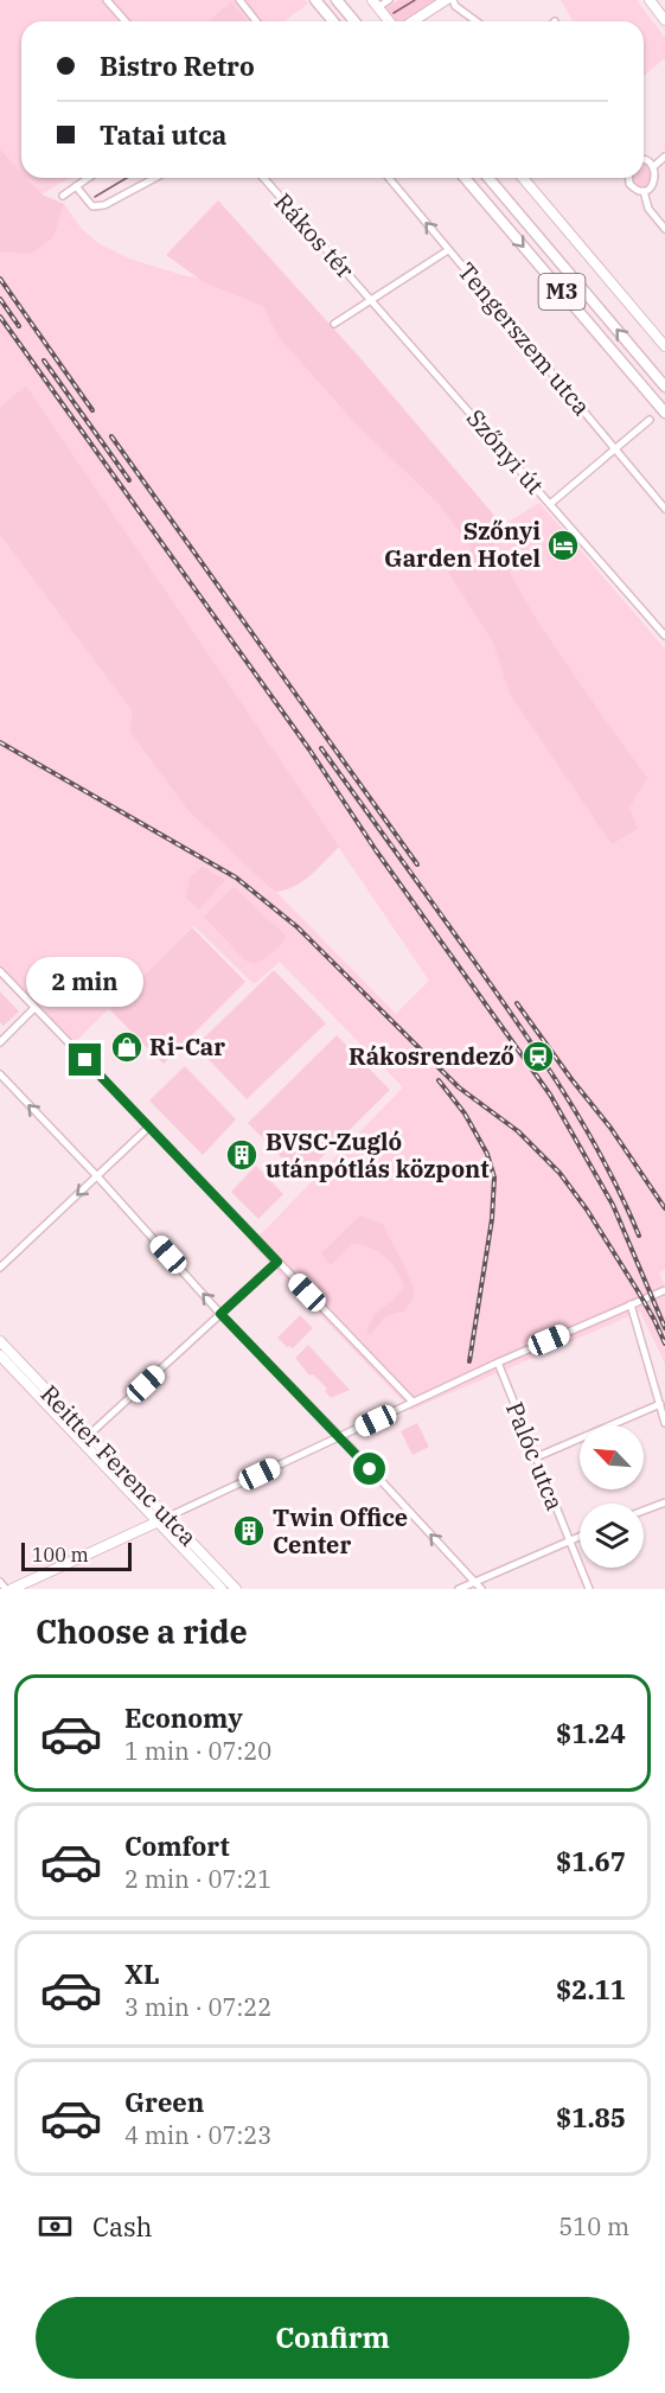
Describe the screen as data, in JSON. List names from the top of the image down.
{
  "streets": {
    "main road": ["M3"],
    "street": [
      "Rákos tér",
      "Tengerszem utca",
      "Szőnyi út",
      "Palóc utca",
      "Reitter Ferenc utca"
    ]
  },
  "crossings": [
    ["Rákos tér", "Szőnyi út"]
  ],
  "places": {
    "hotel": ["Szőnyi Garden Hotel"],
    "shop": ["Ri-Car"],
    "station": ["Rákosrendező"],
    "building": ["BVSC-Zugló utánpótlás központ", "Twin Office Center"]
  },
  "scale_bar": "100 m",
  "north": "top left",
  "page": {
    "banner": ["Bistro Retro", "Tatai utca"],
    "bubble": "2 min",
    "scale": "100 m",
    "heading": "Choose a ride",
    "list": [
      {
        "name": "Economy",
        "note": "1 min · 07:20",
        "value": "$1.24"
      },
      {
        "name": "Comfort",
        "note": "2 min · 07:21",
        "value": "$1.67"
      },
      {
        "name": "XL",
        "note": "3 min · 07:22",
        "value": "$2.11"
      },
      {
        "name": "Green",
        "note": "4 min · 07:23",
        "value": "$1.85"
      }
    ],
    "pay": ["Cash", "510 m"],
    "buttons": "Confirm"
  }
}
